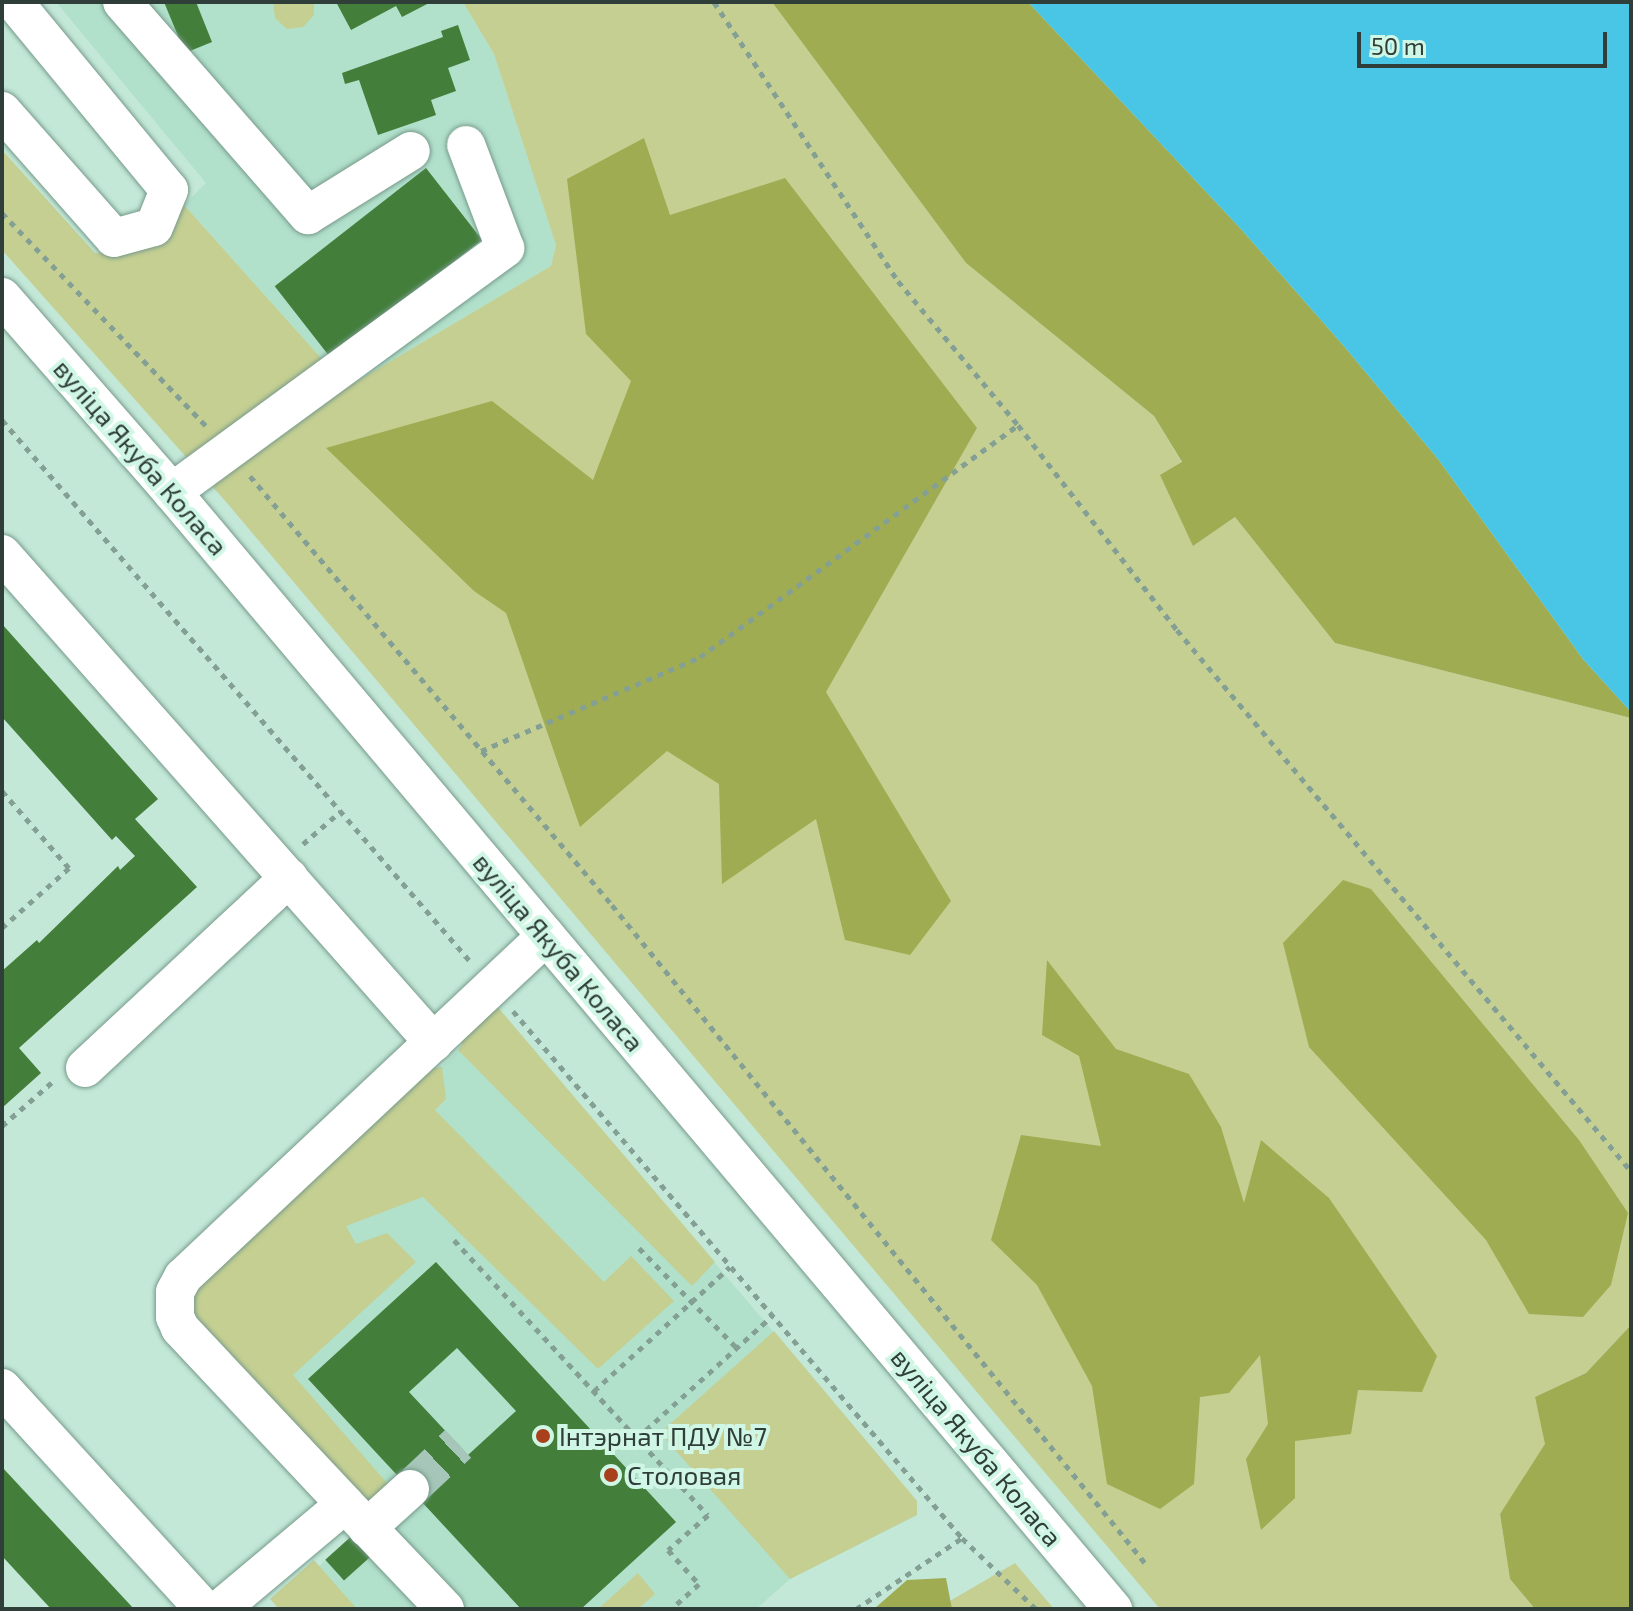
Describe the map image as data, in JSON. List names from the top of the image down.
{
  "streets": {
    "street": ["вуліца Якуба Коласа"]
  },
  "places": ["Інтэрнат ПДУ №7", "Столовая"],
  "scale_bar": "50 m"
}
